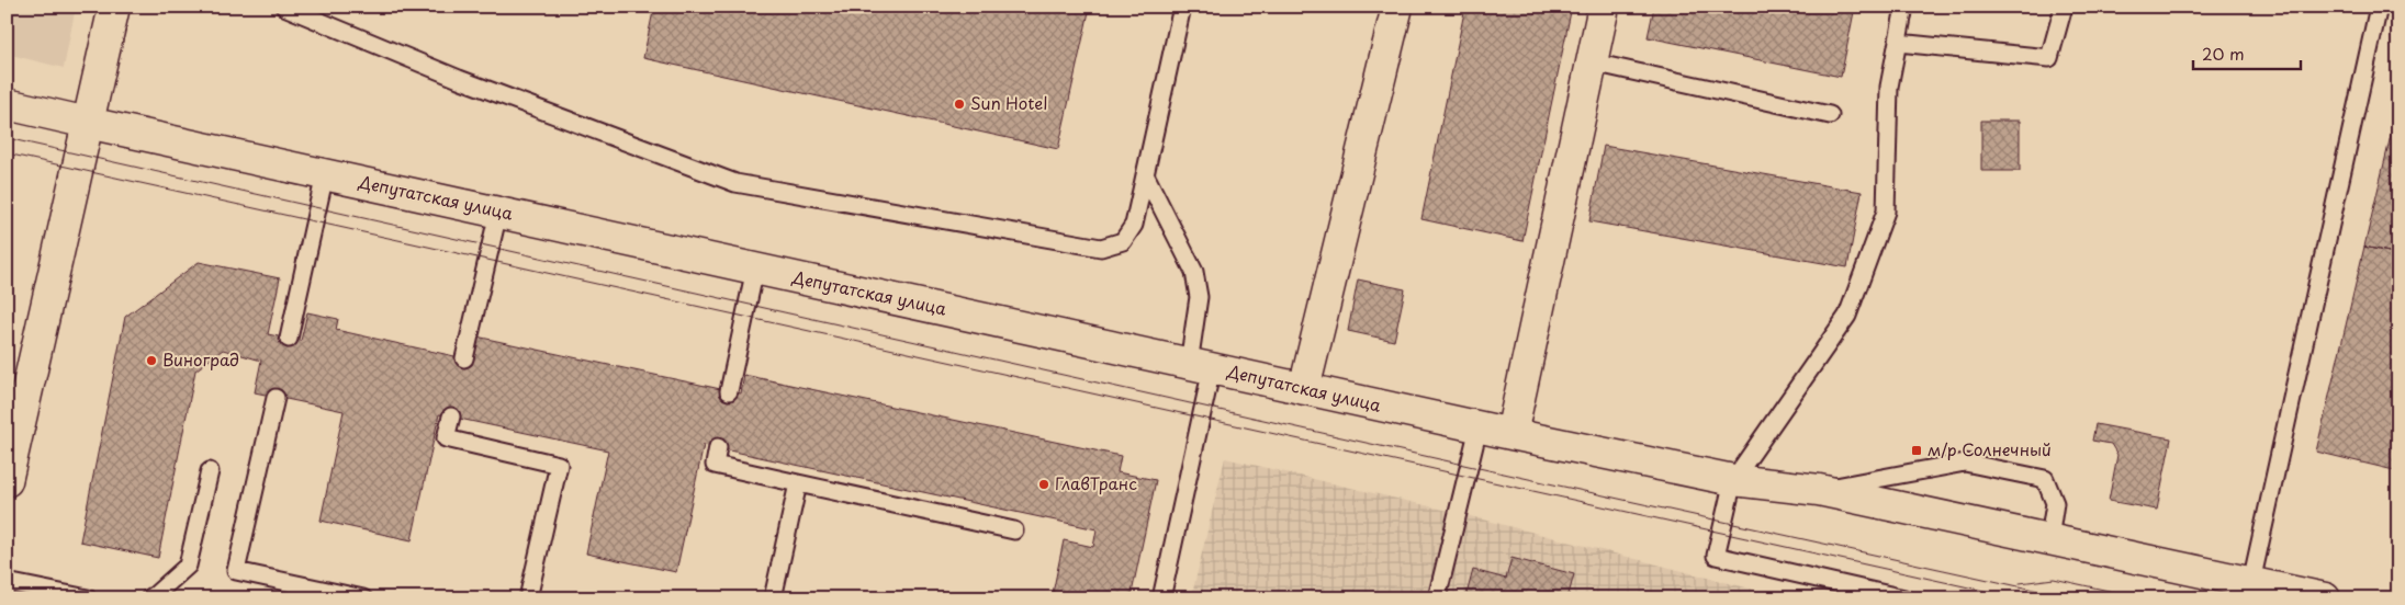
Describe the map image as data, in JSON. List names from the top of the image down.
{
  "streets": {
    "street": ["Депутатская улица"]
  },
  "places": {
    "other": ["Sun Hotel", "Виноград", "ГлавТранс"],
    "transit": ["м/р Солнечный"]
  },
  "scale_bar": "20 m"
}
